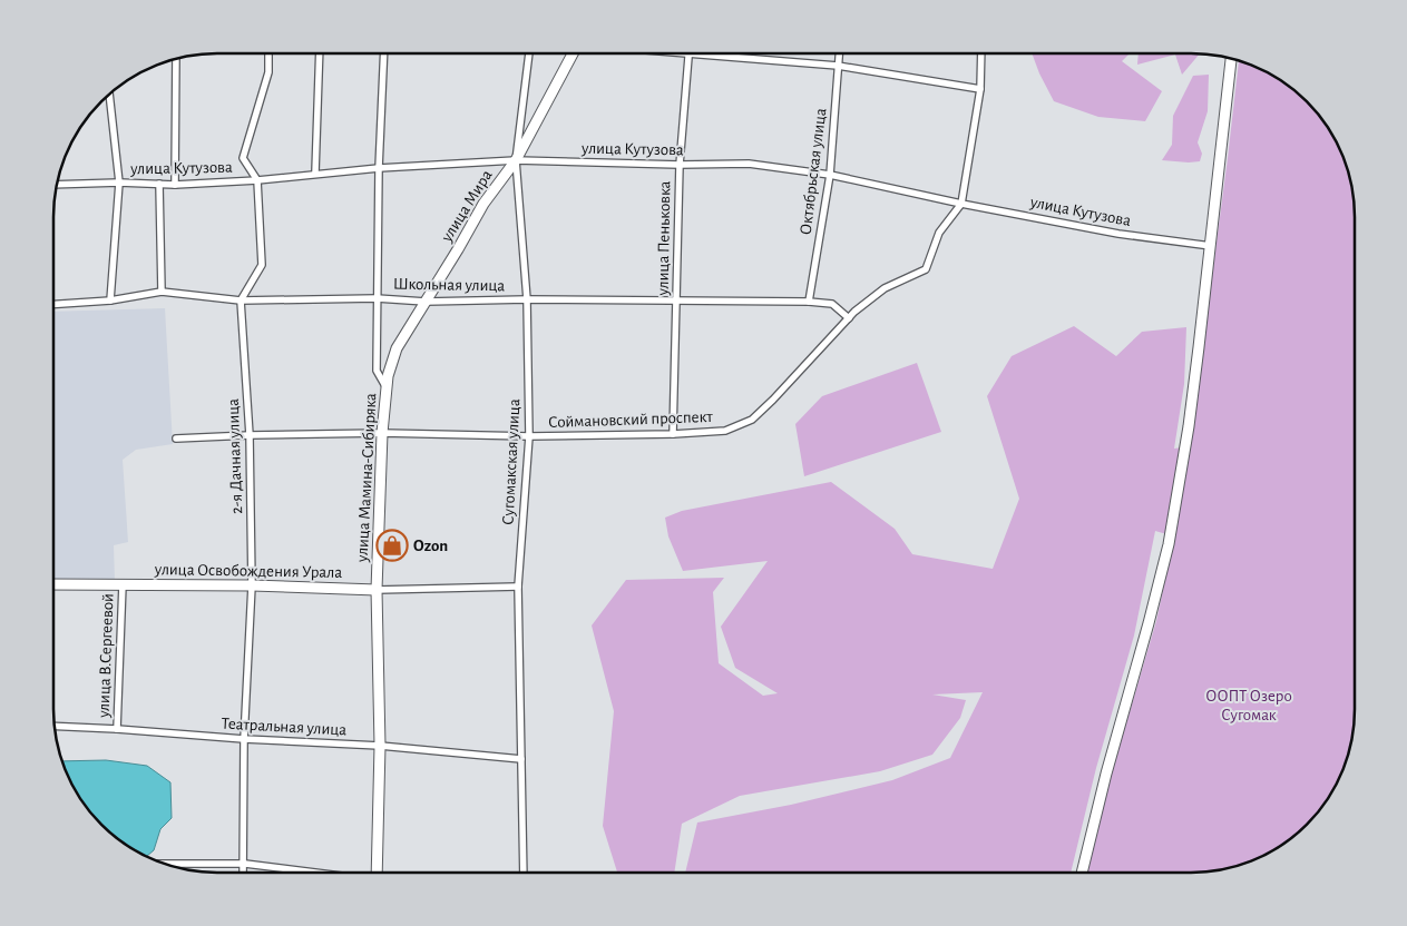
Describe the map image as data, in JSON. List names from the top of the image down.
{
  "streets": {
    "main road": ["улица Мира", "улица Мамина-Сибиряка", "улица Освобождения Урала"],
    "street": [
      "улица Кутузова",
      "Октябрьская улица",
      "улица Пеньковка",
      "Школьная улица",
      "Соймановский проспект",
      "2-я Дачная улица",
      "Сугомакская улица",
      "улица В.Сергеевой",
      "Театральная улица"
    ]
  },
  "crossings": [
    ["улица Кутузова", "Октябрьская улица"],
    ["улица Кутузова", "улица Мира"],
    ["улица Кутузова", "улица Пеньковка"],
    ["улица Кутузова", "Соймановский проспект"],
    ["улица Кутузова", "Сугомакская улица"],
    ["улица Кутузова", "улица Мамина-Сибиряка"],
    ["Октябрьская улица", "Школьная улица"],
    ["улица Мира", "Школьная улица"],
    ["улица Мира", "Сугомакская улица"],
    ["улица Мира", "улица Мамина-Сибиряка"],
    ["улица Пеньковка", "Школьная улица"],
    ["улица Пеньковка", "Соймановский проспект"],
    ["Школьная улица", "Соймановский проспект"],
    ["Школьная улица", "2-я Дачная улица"],
    ["Школьная улица", "Сугомакская улица"],
    ["Школьная улица", "улица Мамина-Сибиряка"],
    ["Соймановский проспект", "2-я Дачная улица"],
    ["Соймановский проспект", "Сугомакская улица"],
    ["Соймановский проспект", "улица Мамина-Сибиряка"],
    ["2-я Дачная улица", "улица Освобождения Урала"],
    ["2-я Дачная улица", "Театральная улица"],
    ["Сугомакская улица", "улица Освобождения Урала"],
    ["Сугомакская улица", "Театральная улица"],
    ["улица Мамина-Сибиряка", "улица Освобождения Урала"],
    ["улица Мамина-Сибиряка", "Театральная улица"],
    ["улица Освобождения Урала", "улица В.Сергеевой"],
    ["улица В.Сергеевой", "Театральная улица"]
  ],
  "parks": ["ООПТ Озеро Сугомак"],
  "places": {
    "shop": ["Ozon"]
  }
}
